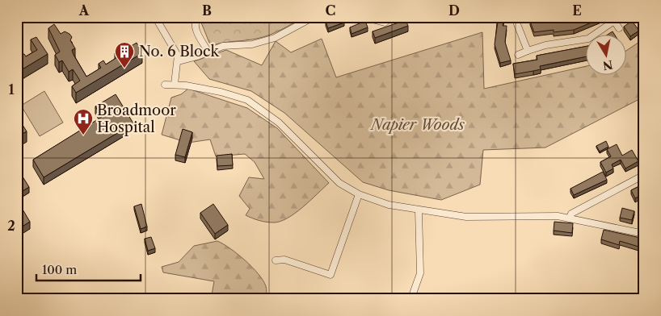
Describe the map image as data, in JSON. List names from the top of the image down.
{
  "parks": ["Napier Woods"],
  "places": {
    "building": ["No. 6 Block"],
    "hospital": ["Broadmoor Hospital"]
  },
  "scale_bar": "100 m",
  "north": "bottom",
  "grid": {
    "columns": [
      "A",
      "B",
      "C",
      "D",
      "E"
    ],
    "rows": ["1", "2"]
  }
}
